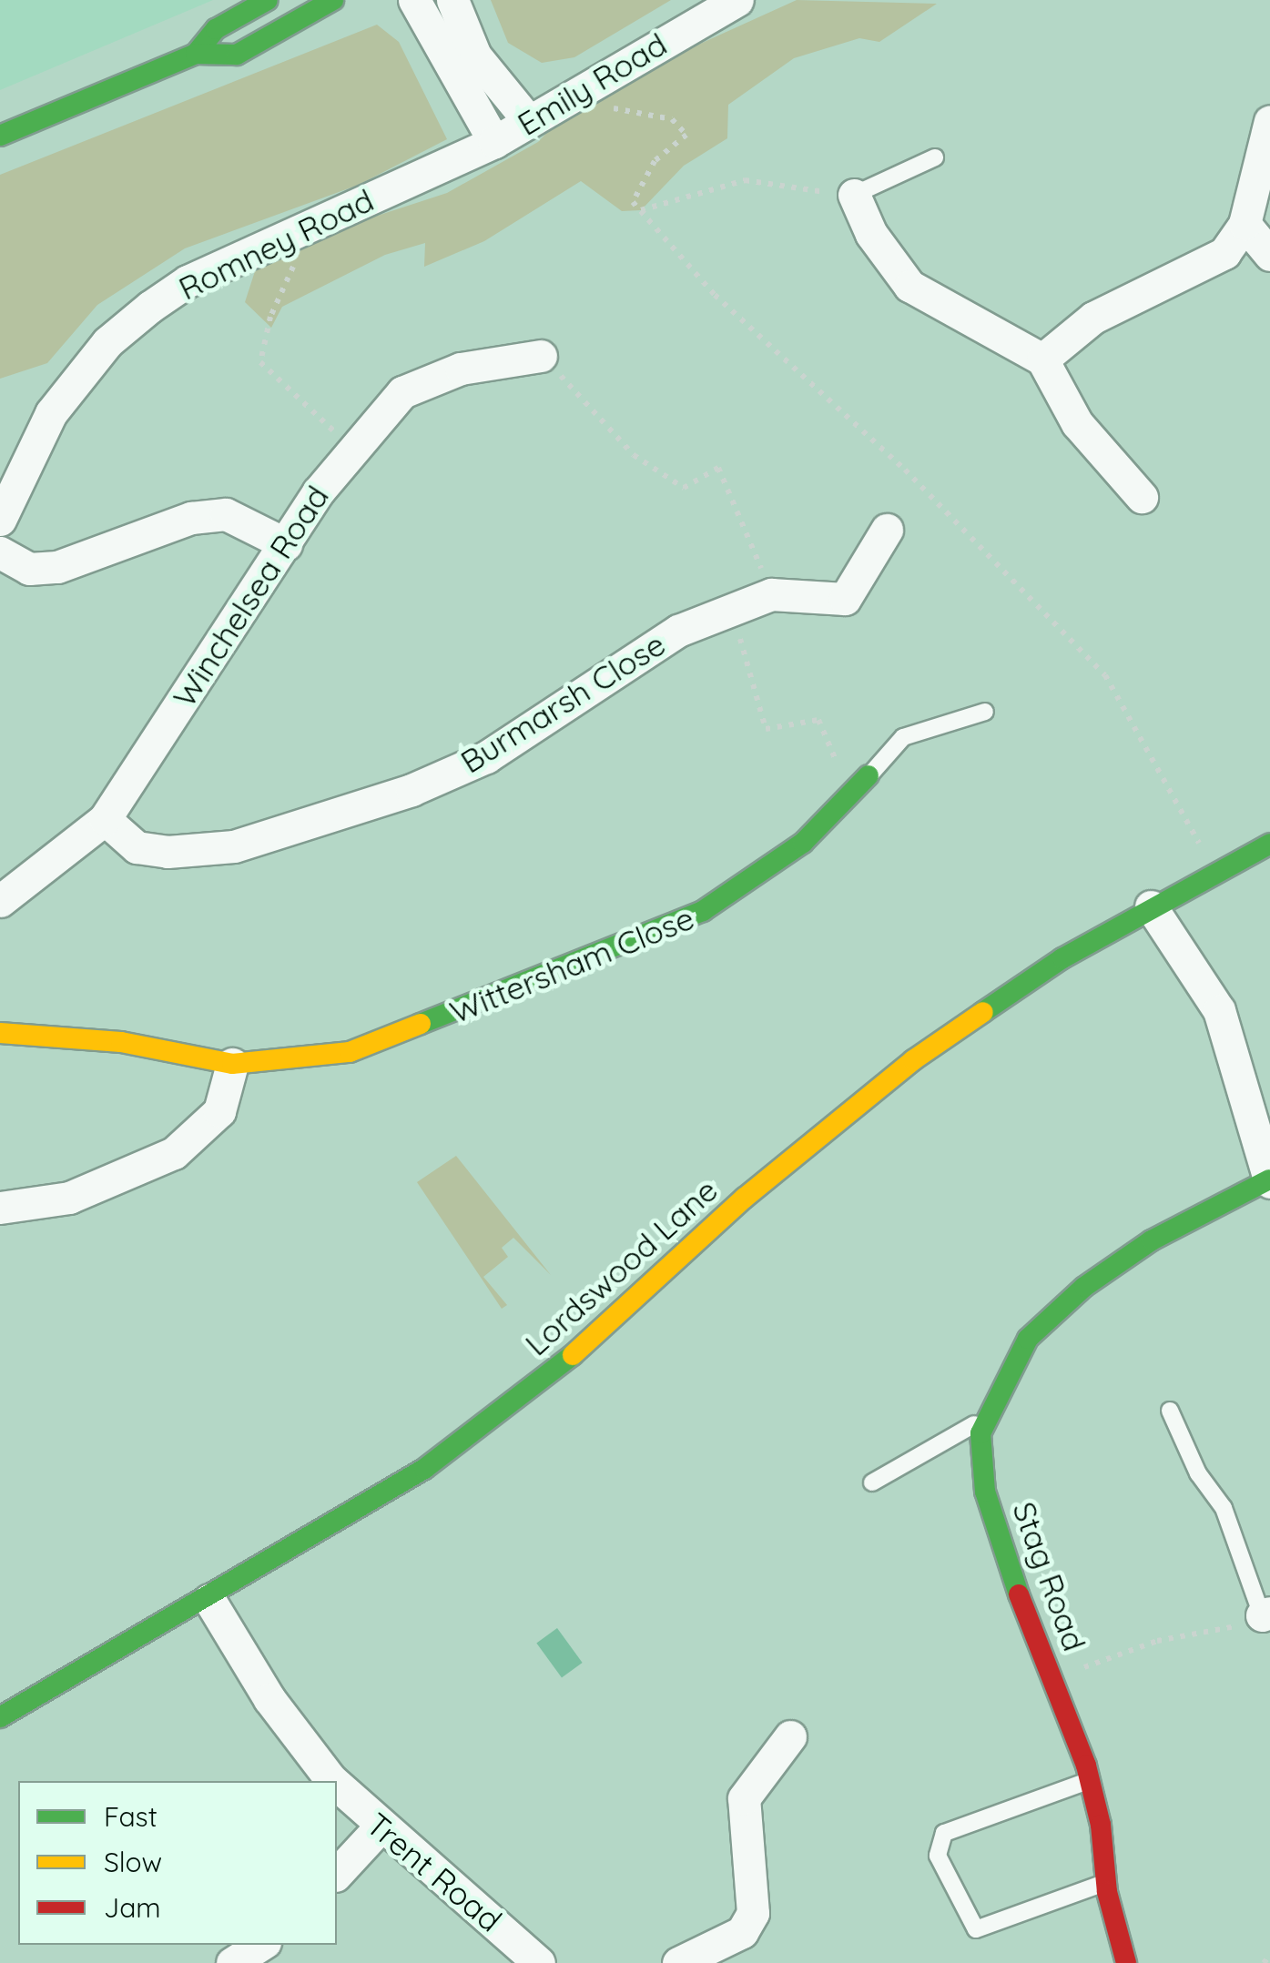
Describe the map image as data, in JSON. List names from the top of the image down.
{
  "streets": {
    "street": [
      "Emily Road",
      "Romney Road",
      "Winchelsea Road",
      "Burmarsh Close",
      "Wittersham Close",
      "Lordswood Lane",
      "Stag Road",
      "Trent Road"
    ]
  },
  "crossings": [
    ["Emily Road", "Romney Road"],
    ["Winchelsea Road", "Burmarsh Close"],
    ["Lordswood Lane", "Trent Road"]
  ],
  "legend": ["Fast", "Slow", "Jam"]
}
